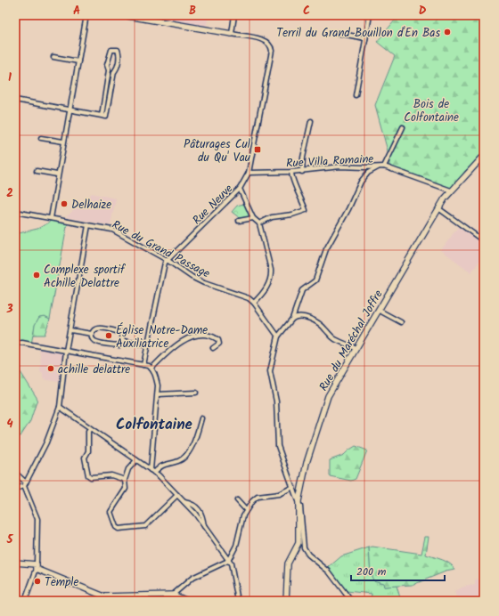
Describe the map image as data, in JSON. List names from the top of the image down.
{
  "streets": {
    "street": [
      "Rue Villa Romaine",
      "Rue Neuve",
      "Rue du Grand Passage",
      "Rue du Maréchal Joffre"
    ]
  },
  "crossings": [
    ["Rue Villa Romaine", "Rue Neuve"],
    ["Rue Villa Romaine", "Rue du Maréchal Joffre"],
    ["Rue Neuve", "Rue du Grand Passage"]
  ],
  "districts": ["Colfontaine"],
  "parks": ["Bois de Colfontaine"],
  "places": {
    "other": [
      "Terril du Grand Bouillon d'En Bas",
      "Delhaize",
      "Complexe sportif Achille Delattre",
      "Église Notre-Dame Auxiliatrice",
      "achille delattre",
      "Temple"
    ],
    "transit": ["Pâturages Cul du Qu' Vau"]
  },
  "scale_bar": "200 m",
  "grid": {
    "columns": [
      "A",
      "B",
      "C",
      "D"
    ],
    "rows": [
      "1",
      "2",
      "3",
      "4",
      "5"
    ]
  }
}
